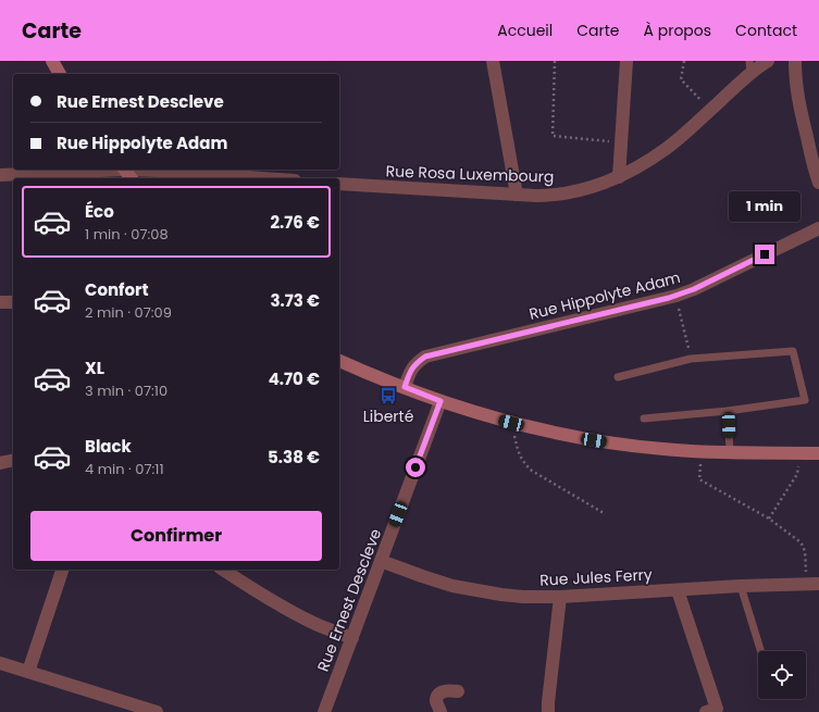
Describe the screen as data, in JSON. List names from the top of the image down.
{
  "streets": {
    "street": [
      "Rue Rosa Luxembourg",
      "Rue Hippolyte Adam",
      "Rue Jules Ferry",
      "Rue Ernest Descleve"
    ]
  },
  "crossings": [
    ["Rue Jules Ferry", "Rue Ernest Descleve"]
  ],
  "places": {
    "bus stop": ["Liberté"]
  },
  "page": {
    "header": "Carte",
    "nav": [
      "Accueil",
      "Carte",
      "À propos",
      "Contact"
    ],
    "banner": ["Rue Ernest Descleve", "Rue Hippolyte Adam"],
    "list": [
      {
        "name": "Éco",
        "note": "1 min · 07:08",
        "value": "2.76 €"
      },
      {
        "name": "Confort",
        "note": "2 min · 07:09",
        "value": "3.73 €"
      },
      {
        "name": "XL",
        "note": "3 min · 07:10",
        "value": "4.70 €"
      },
      {
        "name": "Black",
        "note": "4 min · 07:11",
        "value": "5.38 €"
      }
    ],
    "bubble": "1 min",
    "buttons": "Confirmer"
  }
}
